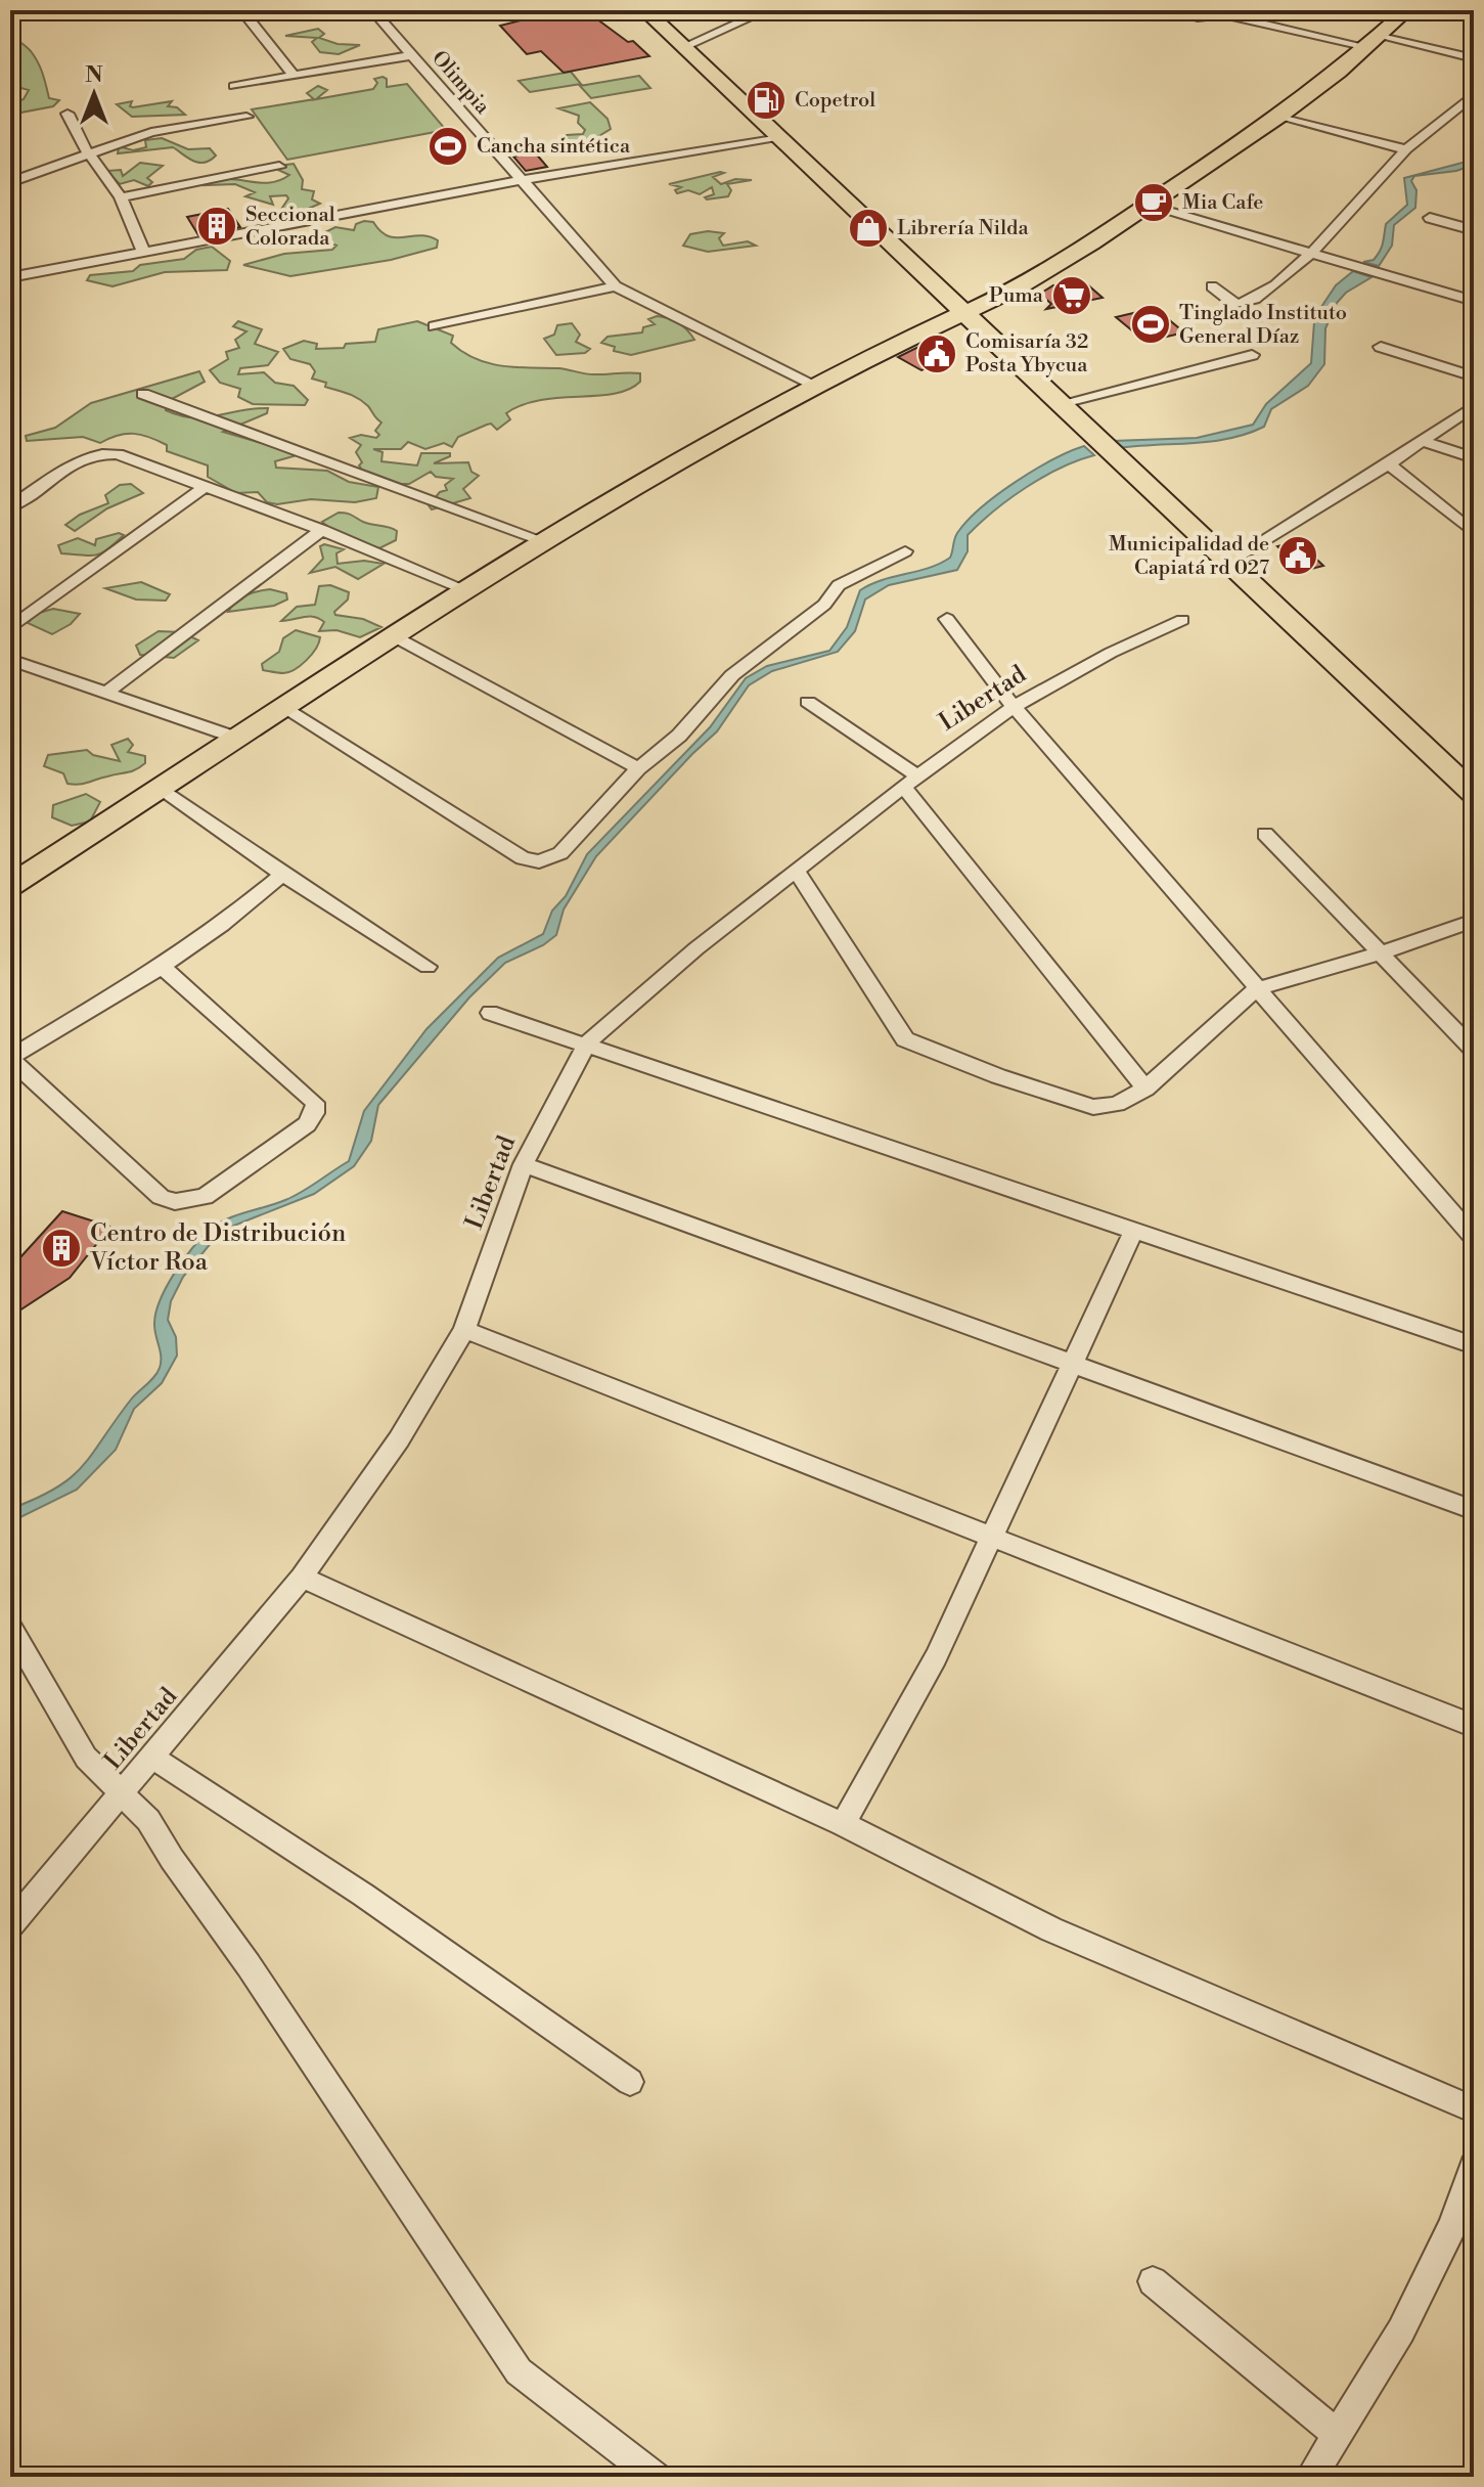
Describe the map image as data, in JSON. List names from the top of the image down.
{
  "streets": {
    "street": ["Olimpia", "Libertad"]
  },
  "places": {
    "fuel station": ["Copetrol"],
    "sports": ["Cancha sintética", "Tinglado Instituto General Díaz"],
    "cafe": ["Mia Cafe"],
    "building": ["Seccional Colorada", "Centro de Distribución Víctor Roa"],
    "shop": ["Librería Nilda"],
    "supermarket": ["Puma"],
    "public building": ["Comisaría 32 Posta Ybycua", "Municipalidad de Capiatá rd 027"]
  },
  "north": "top"
}
